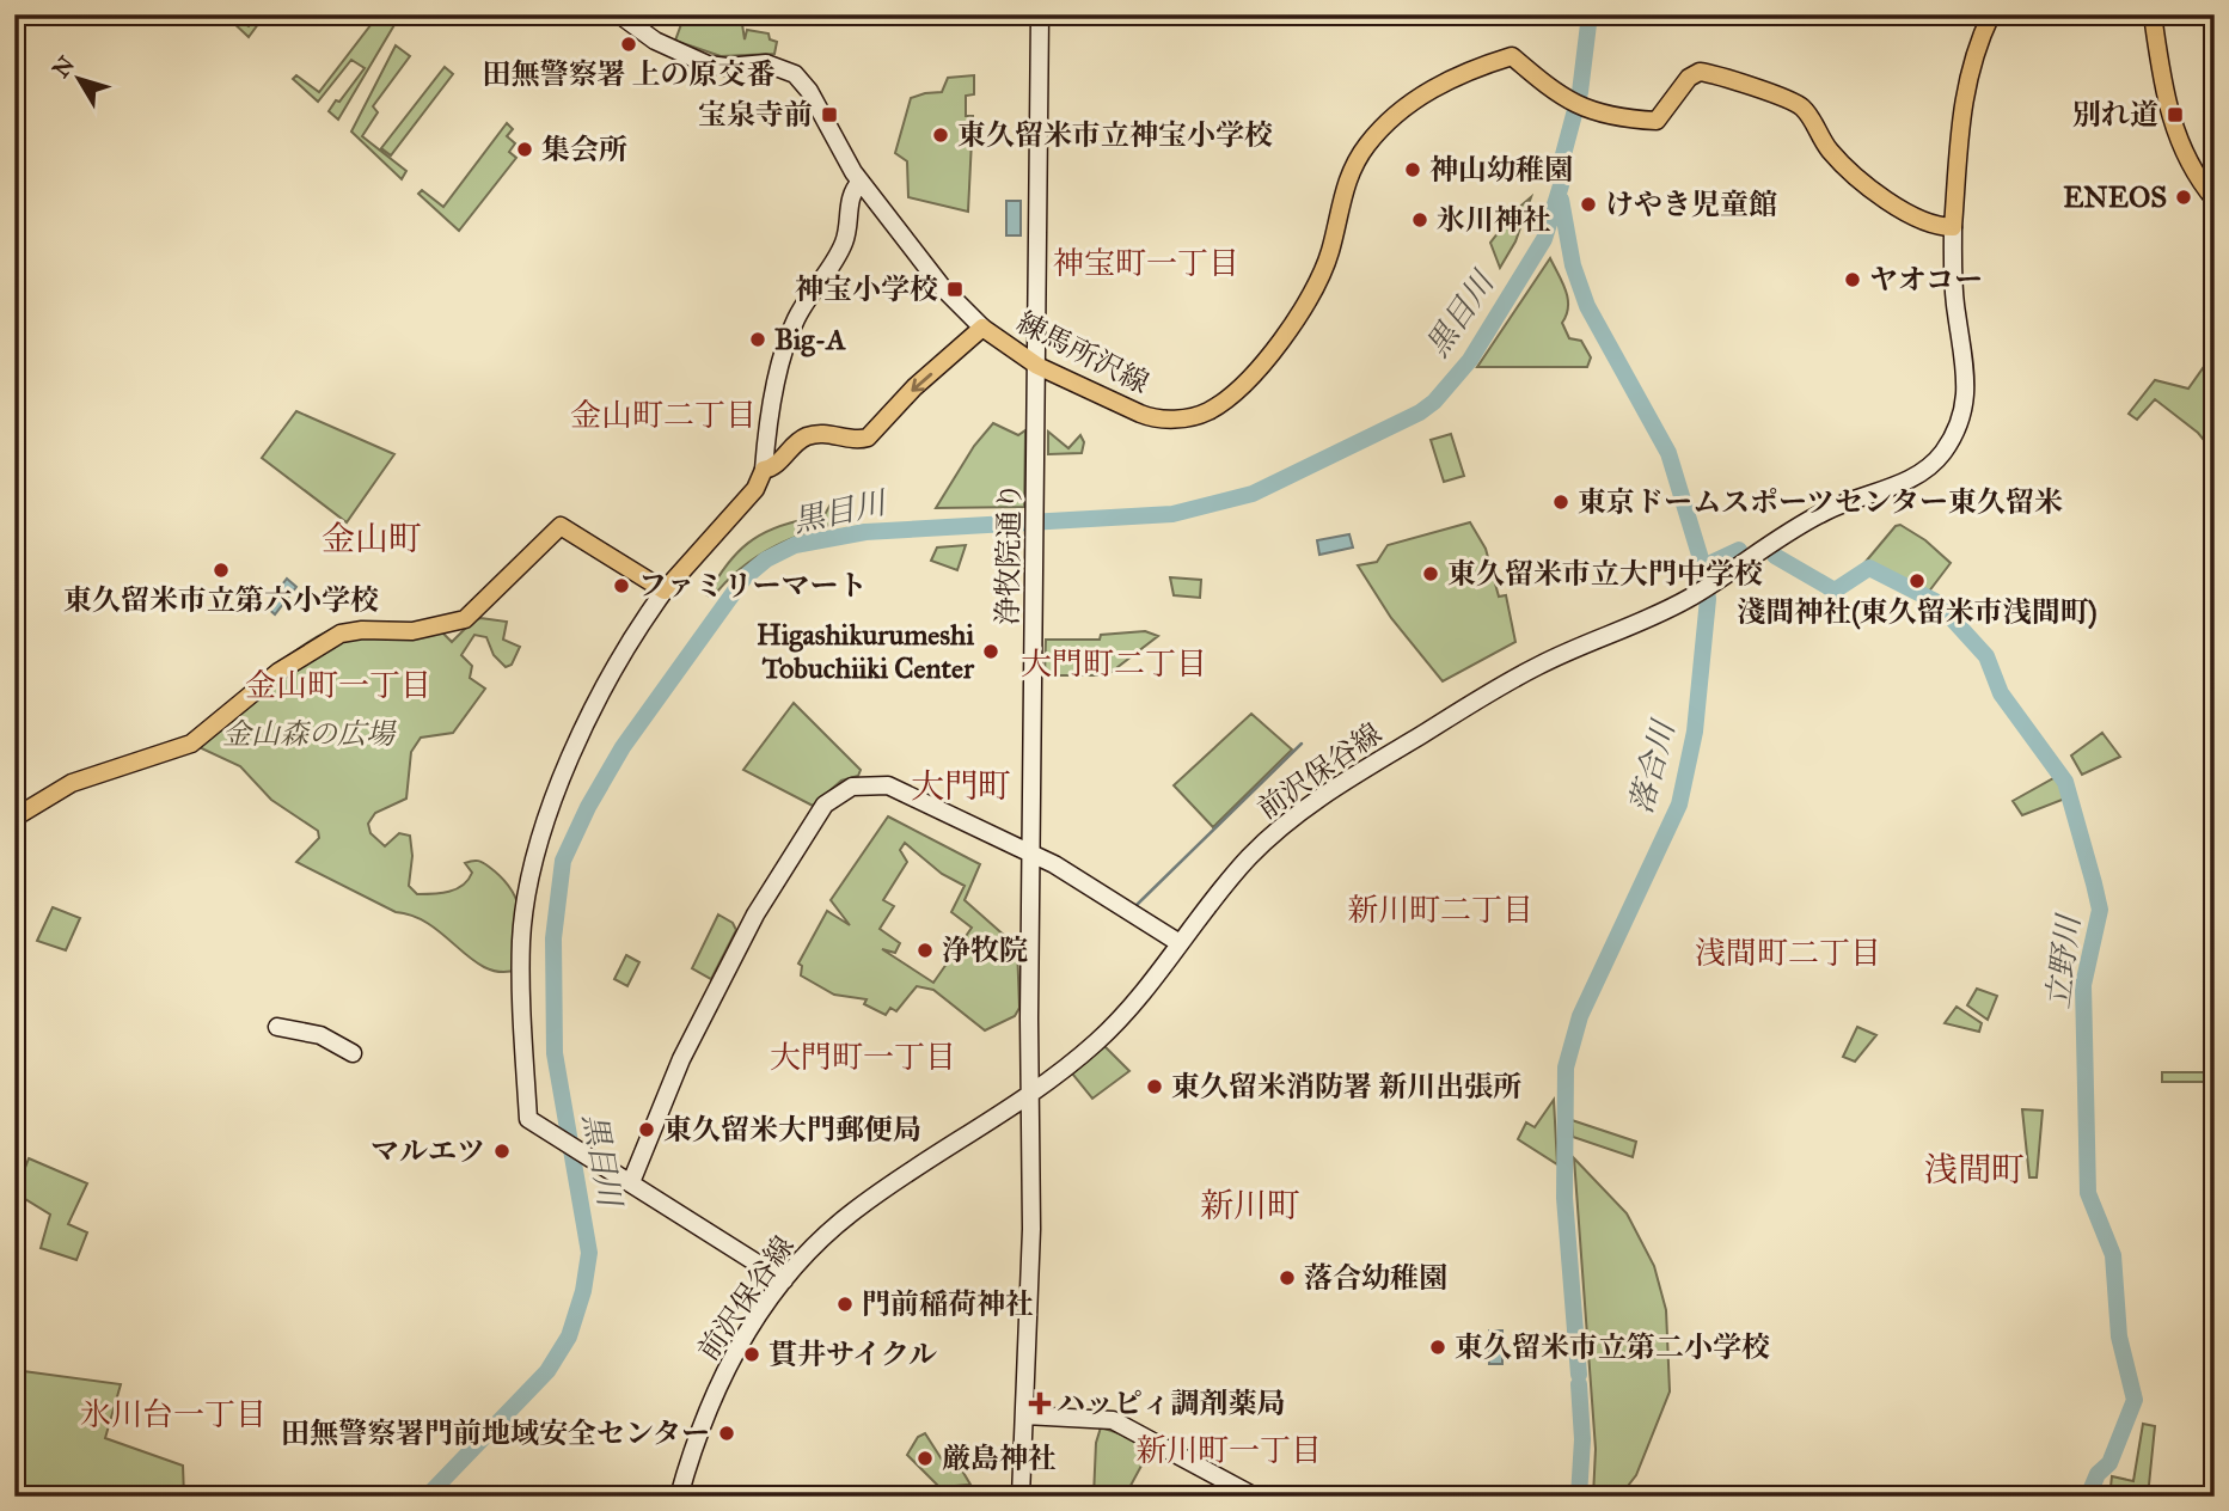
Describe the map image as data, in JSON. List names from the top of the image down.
{
  "streets": {
    "main road": ["練馬所沢線"],
    "street": ["浄牧院通り", "前沢保谷線"]
  },
  "crossings": [
    ["練馬所沢線", "浄牧院通り"],
    ["練馬所沢線", "前沢保谷線"],
    ["浄牧院通り", "前沢保谷線"]
  ],
  "districts": [
    "神宝町一丁目",
    "金山町二丁目",
    "金山町",
    "大門町二丁目",
    "金山町一丁目",
    "大門町",
    "新川町二丁目",
    "浅間町二丁目",
    "大門町一丁目",
    "浅間町",
    "新川町",
    "氷川台一丁目",
    "新川町一丁目"
  ],
  "water": ["黒目川", "落合川", "立野川"],
  "parks": ["金山森の広場"],
  "places": {
    "other": [
      "田無警察署 上の原交番",
      "東久留米市立神宝小学校",
      "集会所",
      "神山幼稚園",
      "ENEOS",
      "けやき児童館",
      "氷川神社",
      "ヤオコー",
      "Big-A",
      "東京ドームスポーツセンター東久留米",
      "東久留米市立第六小学校",
      "東久留米市立大門中学校",
      "淺間神社(東久留米市浅間町)",
      "ファミリーマート",
      "Higashikurumeshi Tobuchiiki Center",
      "浄牧院",
      "東久留米消防署 新川出張所",
      "東久留米大門郵便局",
      "マルエツ",
      "落合幼稚園",
      "門前稲荷神社",
      "東久留米市立第二小学校",
      "貫井サイクル",
      "田無警察署門前地域安全センター",
      "厳島神社"
    ],
    "transit": ["宝泉寺前", "別れ道", "神宝小学校"],
    "health": ["ハッピィ調剤薬局"]
  },
  "north": "top left"
}
